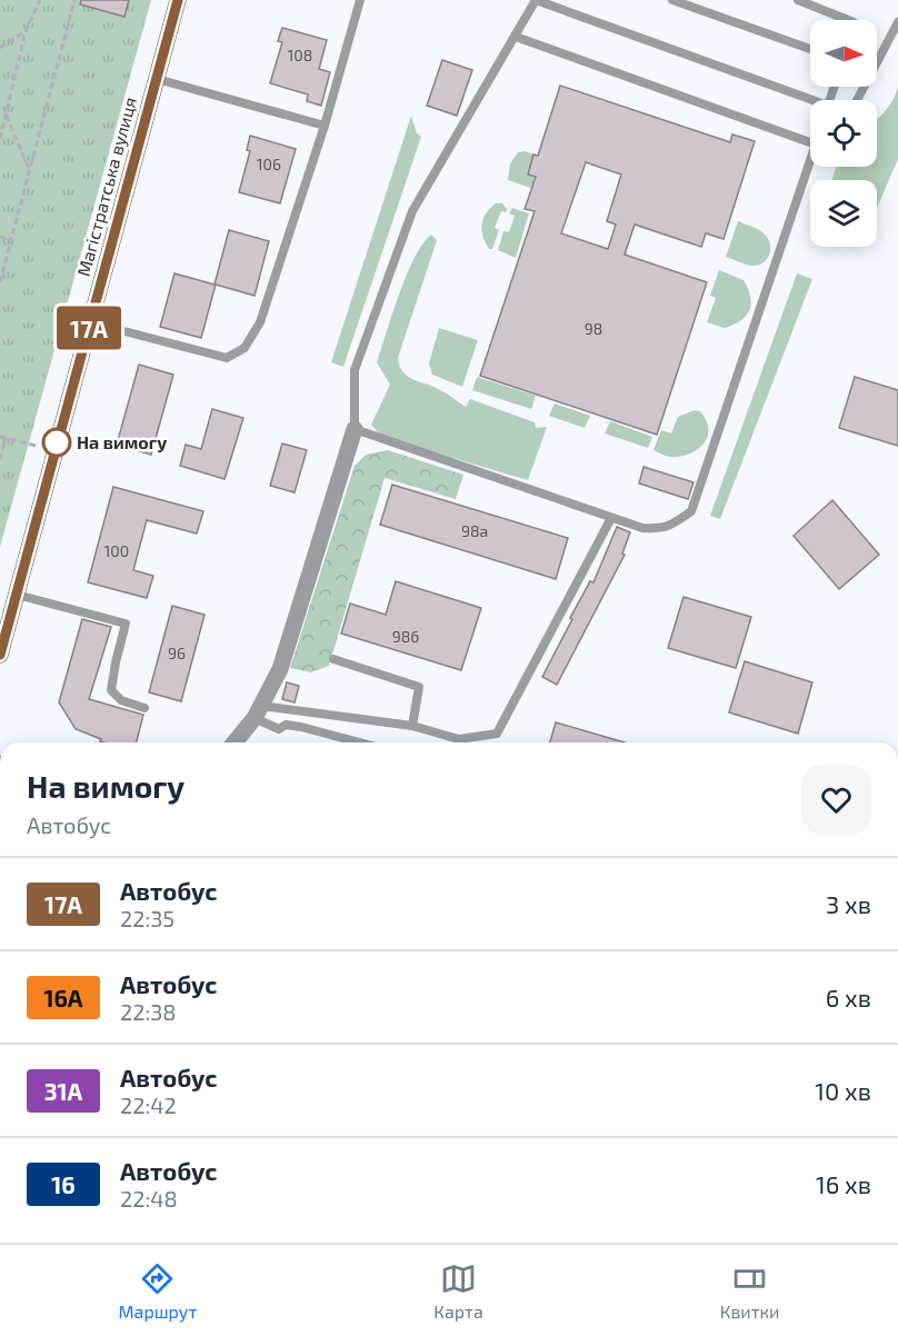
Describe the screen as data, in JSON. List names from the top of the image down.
{
  "streets": {
    "main road": ["Магістратська вулиця"]
  },
  "places": ["На вимогу"],
  "lines": ["bus line 17А"],
  "house_numbers": [
    "108",
    "106",
    "98",
    "98а",
    "100",
    "98б",
    "96"
  ],
  "north": "right",
  "page": {
    "on_map": "17А",
    "heading": ["На вимогу", "Автобус"],
    "list": [
      {
        "mark": "17А",
        "name": "Автобус",
        "note": "22:35",
        "value": "3 хв"
      },
      {
        "mark": "16А",
        "name": "Автобус",
        "note": "22:38",
        "value": "6 хв"
      },
      {
        "mark": "31А",
        "name": "Автобус",
        "note": "22:42",
        "value": "10 хв"
      },
      {
        "mark": "16",
        "name": "Автобус",
        "note": "22:48",
        "value": "16 хв"
      }
    ],
    "tabs": ["Маршрут", "Карта", "Квитки"]
  }
}
